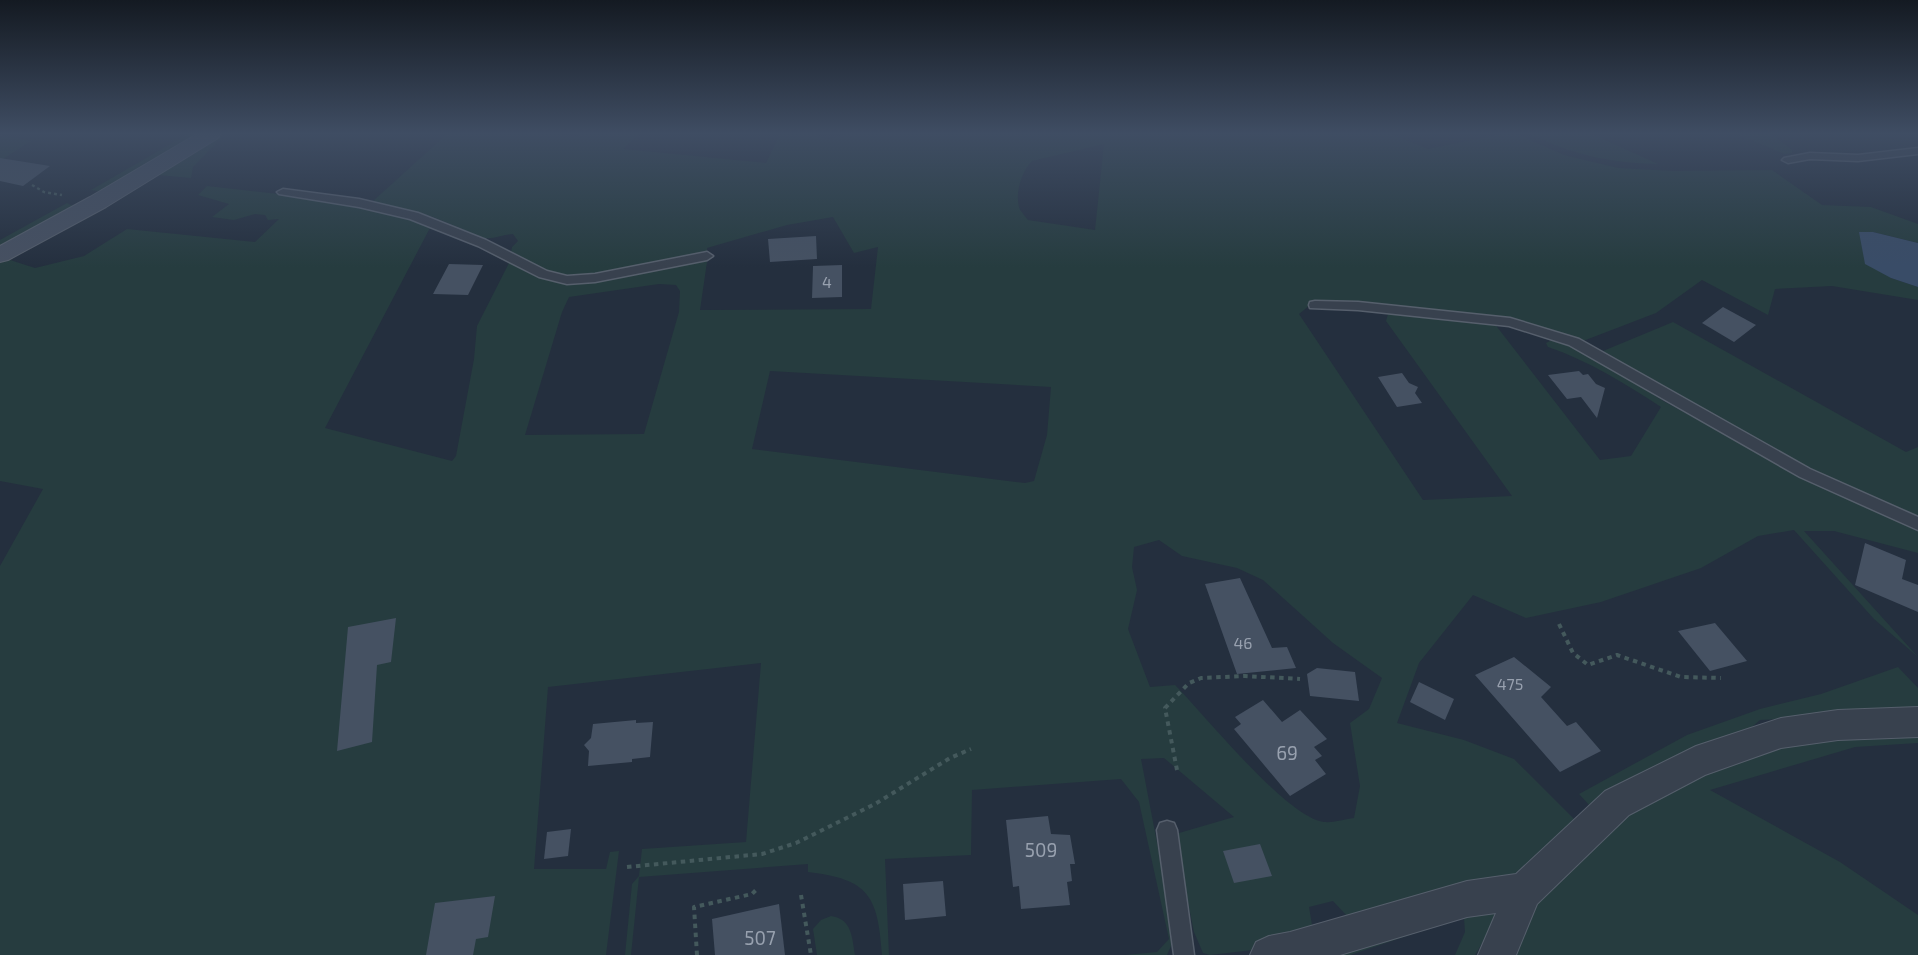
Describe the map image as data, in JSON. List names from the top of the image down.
{
  "house_numbers": [
    "4",
    "46",
    "475",
    "69",
    "509",
    "507"
  ]
}
